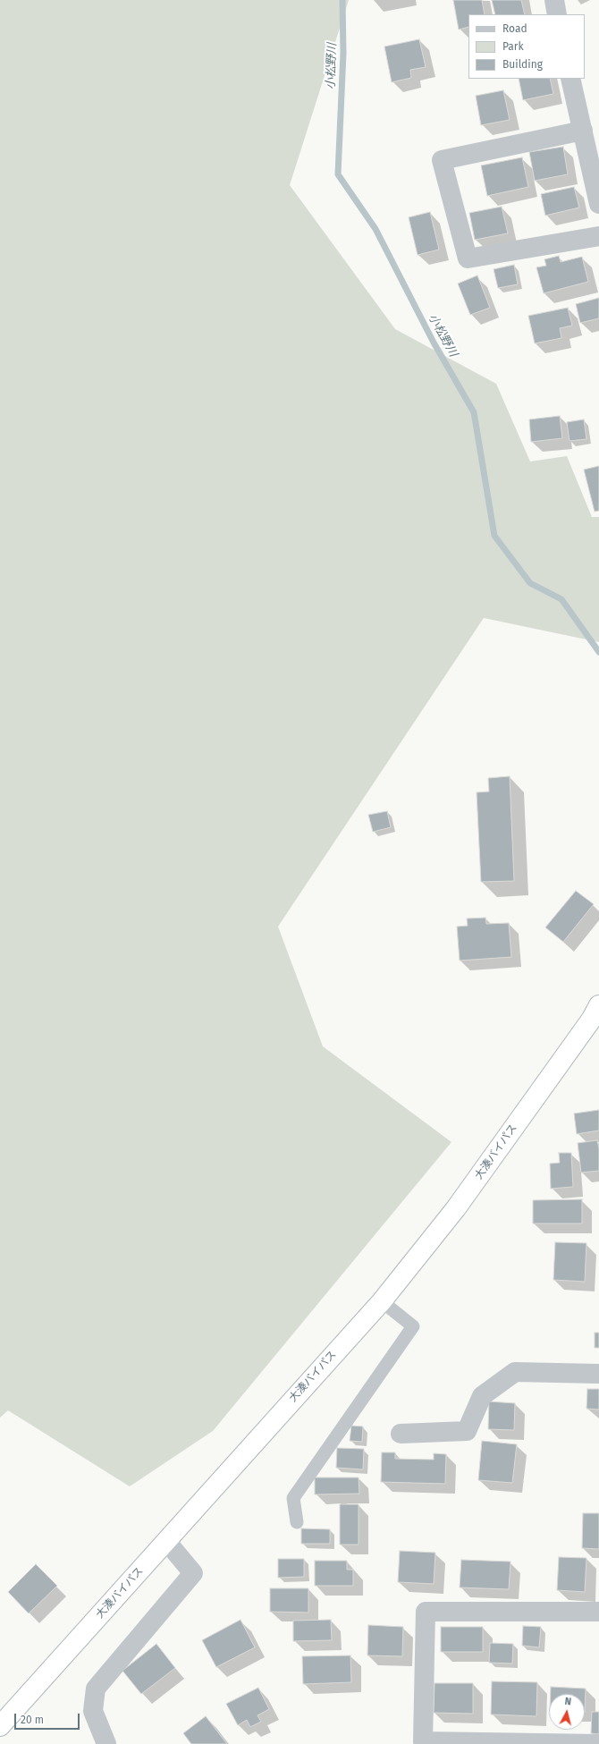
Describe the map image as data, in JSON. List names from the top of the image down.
{
  "streets": {
    "highway": ["大湊バイパス"]
  },
  "water": ["小松野川"],
  "legend": ["Road", "Park", "Building"],
  "scale_bar": "20 m",
  "north": "top"
}
